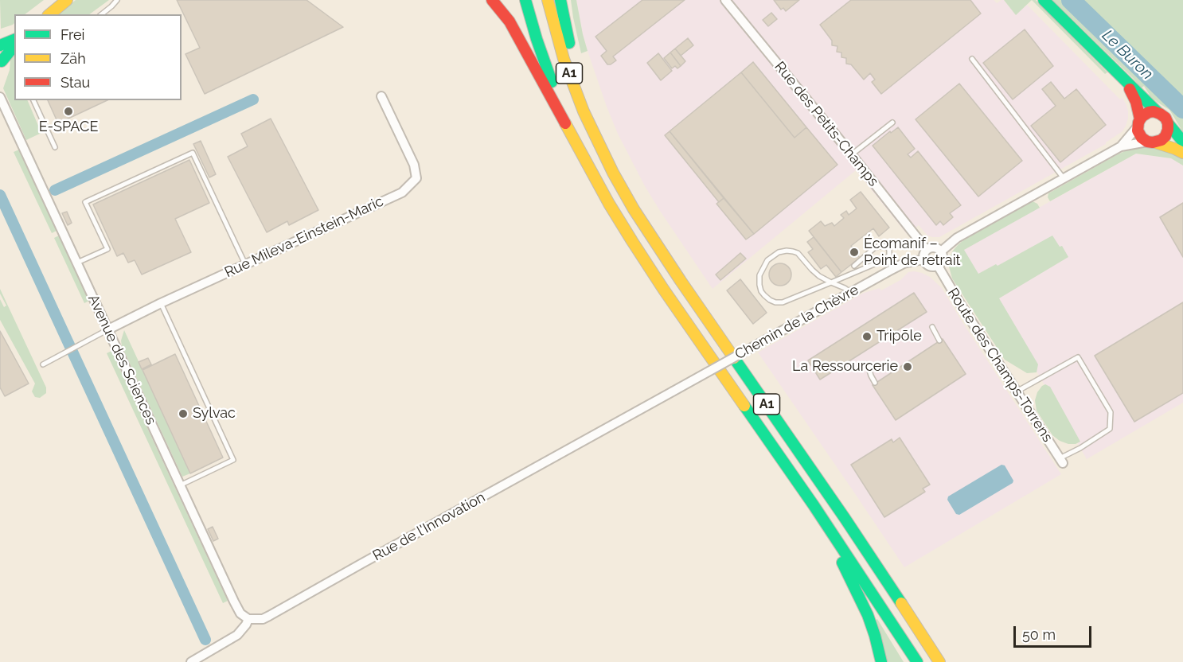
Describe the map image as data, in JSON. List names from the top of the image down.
{
  "streets": {
    "main road": ["A1"],
    "street": [
      "Rue des Petits-Champs",
      "Rue Mileva-Einstein-Maric",
      "Chemin de la Chèvre",
      "Avenue des Sciences",
      "Route des Champs-Torrens",
      "Rue de l'Innovation"
    ]
  },
  "crossings": [
    ["Rue des Petits-Champs", "Chemin de la Chèvre"],
    ["Rue des Petits-Champs", "Route des Champs-Torrens"],
    ["Rue Mileva-Einstein-Maric", "Avenue des Sciences"],
    ["Chemin de la Chèvre", "Route des Champs-Torrens"],
    ["Chemin de la Chèvre", "Rue de l'Innovation"],
    ["Avenue des Sciences", "Rue de l'Innovation"]
  ],
  "water": ["Le Buron"],
  "places": [
    "E-SPACE",
    "Écomanif – Point de retrait",
    "Tripōle",
    "La Ressourcerie",
    "Sylvac"
  ],
  "legend": ["Frei", "Zäh", "Stau"],
  "scale_bar": "50 m"
}
